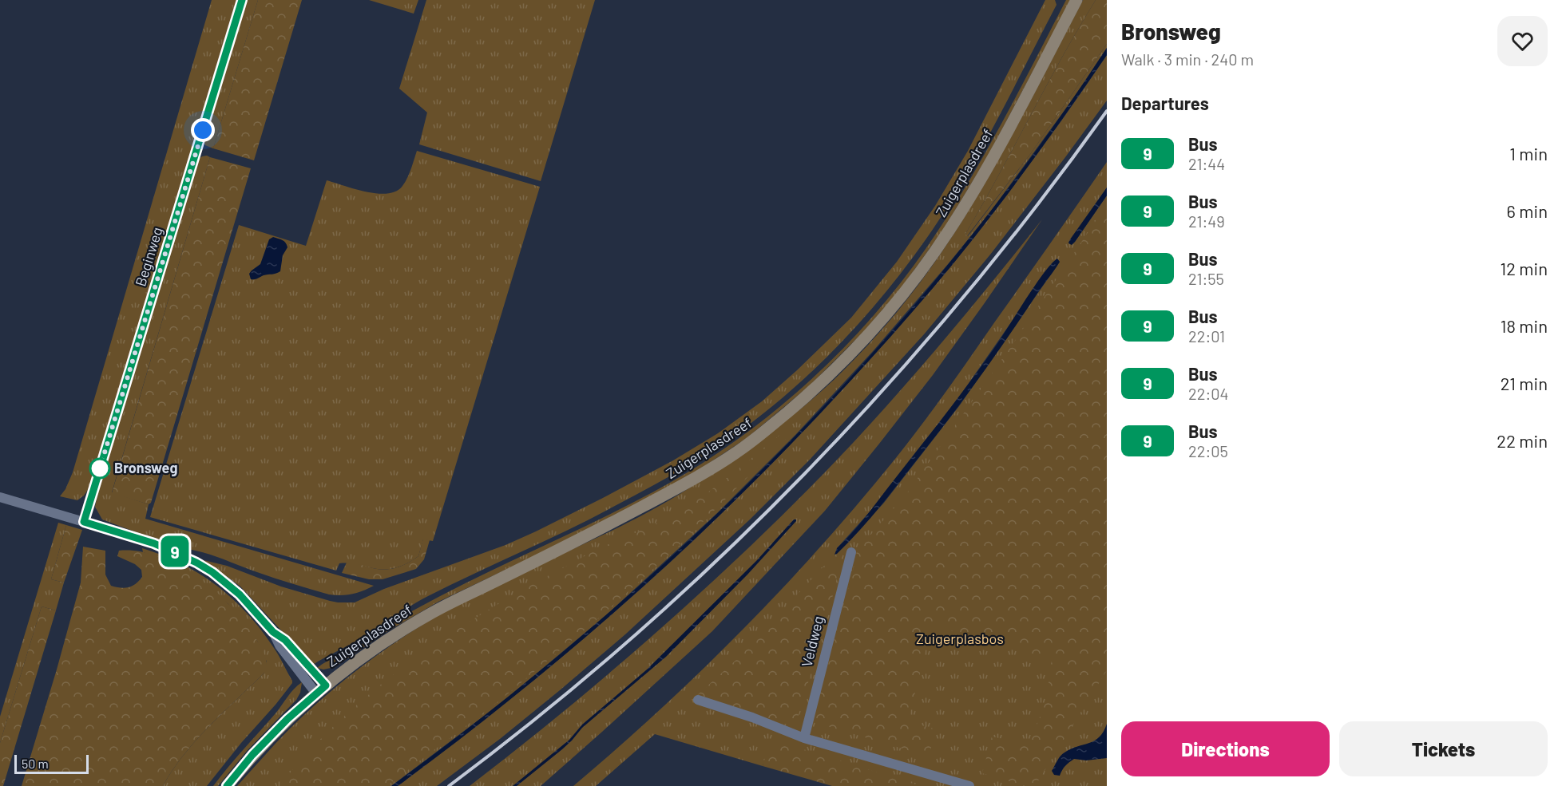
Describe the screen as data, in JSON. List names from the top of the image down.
{
  "streets": {
    "main road": ["Zuigerplasdreef"],
    "street": ["Beginweg", "Veldweg"]
  },
  "parks": ["Zuigerplasbos"],
  "places": ["Bronsweg"],
  "lines": ["bus line 9"],
  "scale_bar": "50 m",
  "page": {
    "on_map": "9",
    "heading": [
      ["Bronsweg", "Walk · 3 min · 240 m"],
      "Departures"
    ],
    "list": [
      {
        "mark": "9",
        "name": "Bus",
        "note": "21:44",
        "value": "1 min"
      },
      {
        "mark": "9",
        "name": "Bus",
        "note": "21:49",
        "value": "6 min"
      },
      {
        "mark": "9",
        "name": "Bus",
        "note": "21:55",
        "value": "12 min"
      },
      {
        "mark": "9",
        "name": "Bus",
        "note": "22:01",
        "value": "18 min"
      },
      {
        "mark": "9",
        "name": "Bus",
        "note": "22:04",
        "value": "21 min"
      },
      {
        "mark": "9",
        "name": "Bus",
        "note": "22:05",
        "value": "22 min"
      }
    ],
    "buttons": ["Directions", "Tickets"],
    "scale": "50 m"
  }
}
